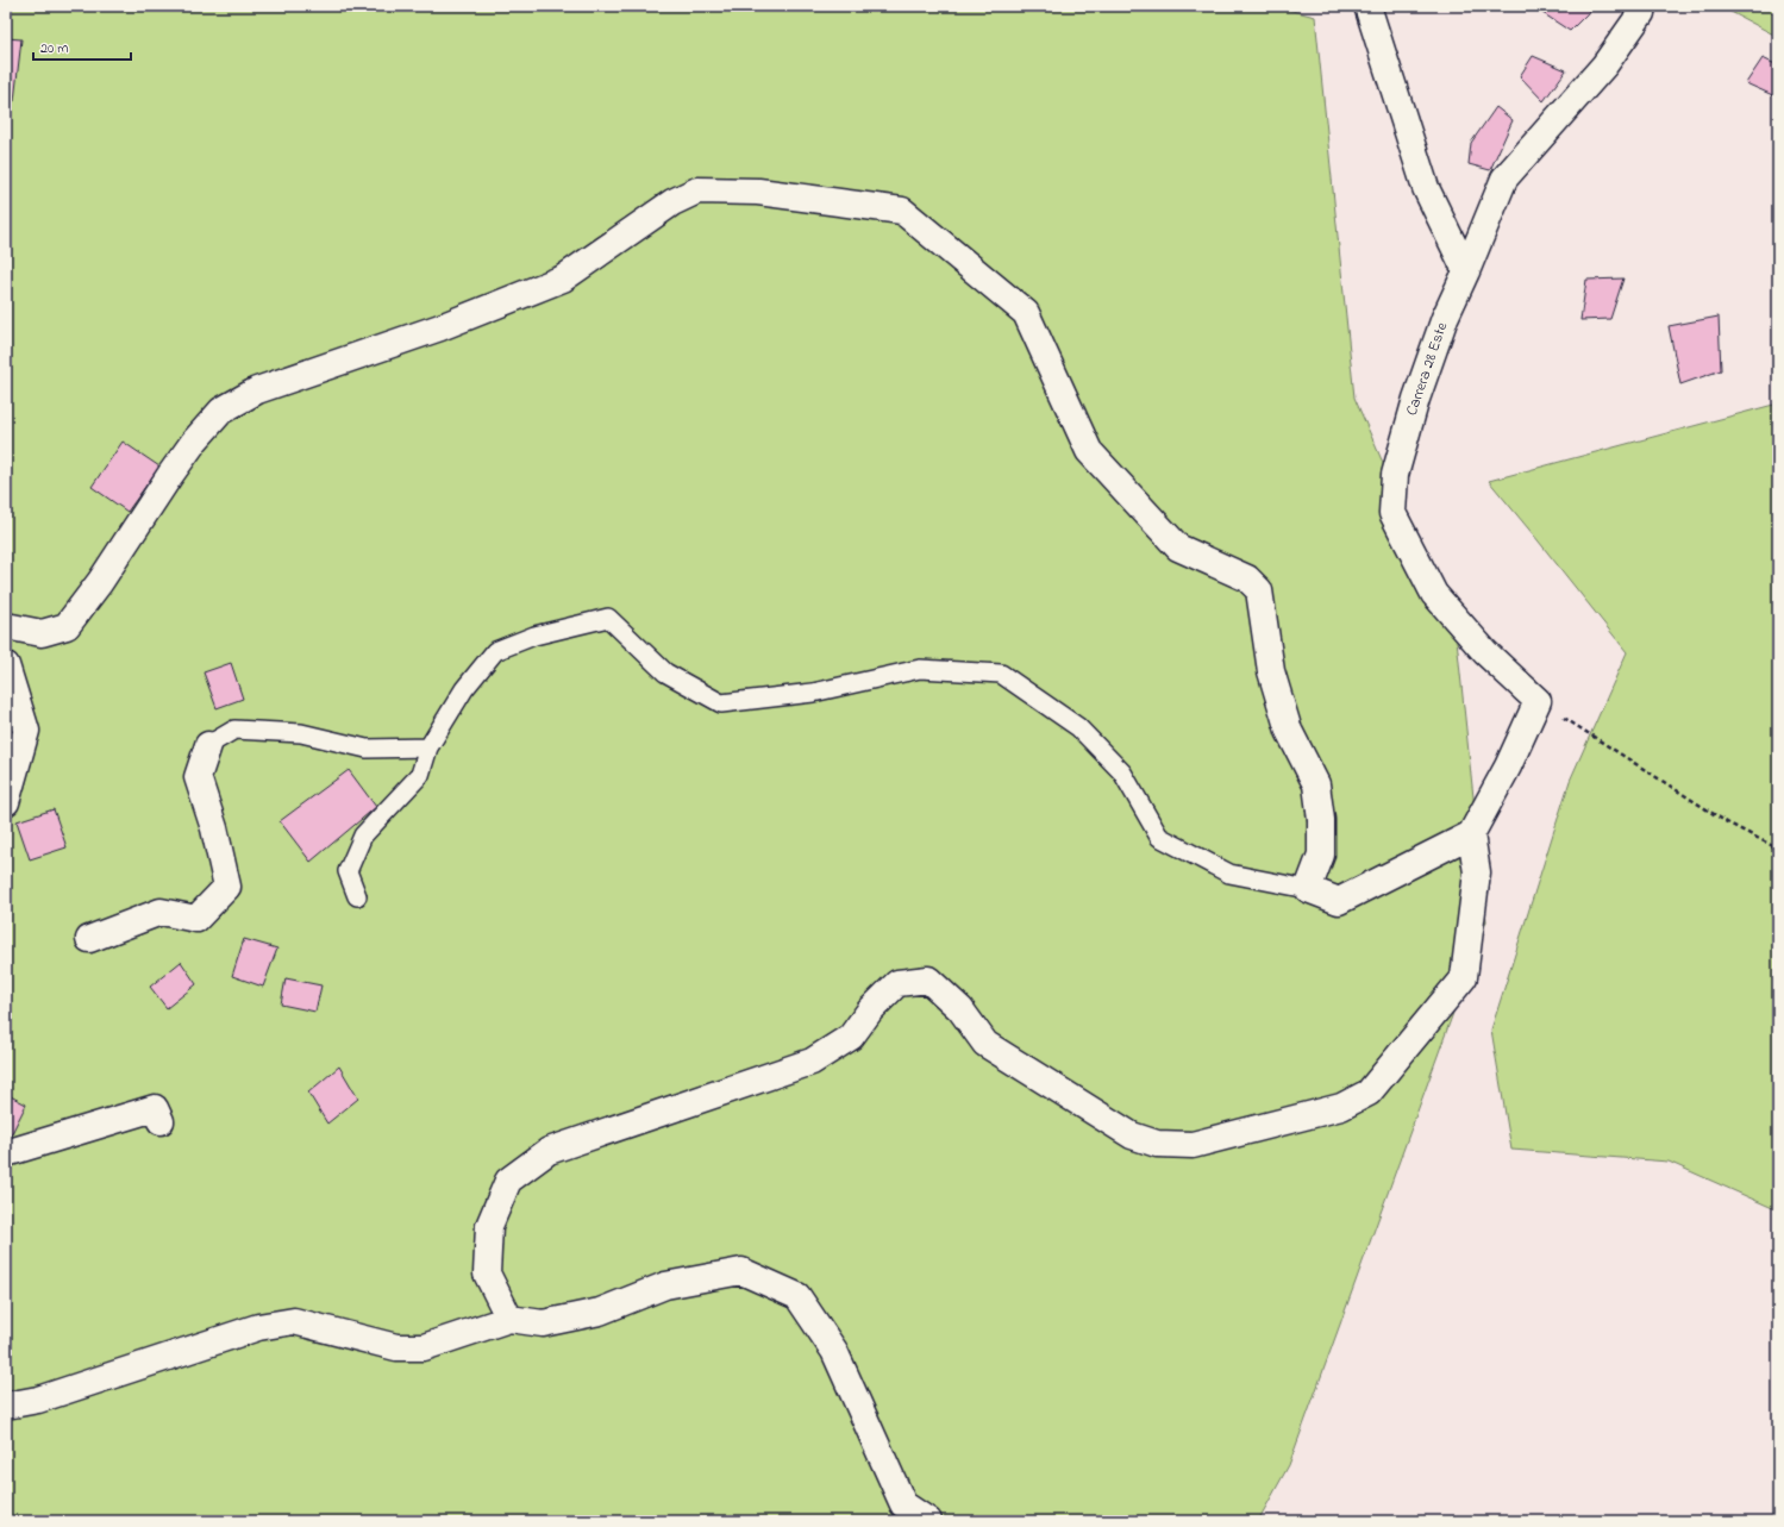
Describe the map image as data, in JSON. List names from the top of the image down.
{
  "streets": {
    "street": ["Carrera 28 Este"]
  },
  "scale_bar": "20 m"
}
